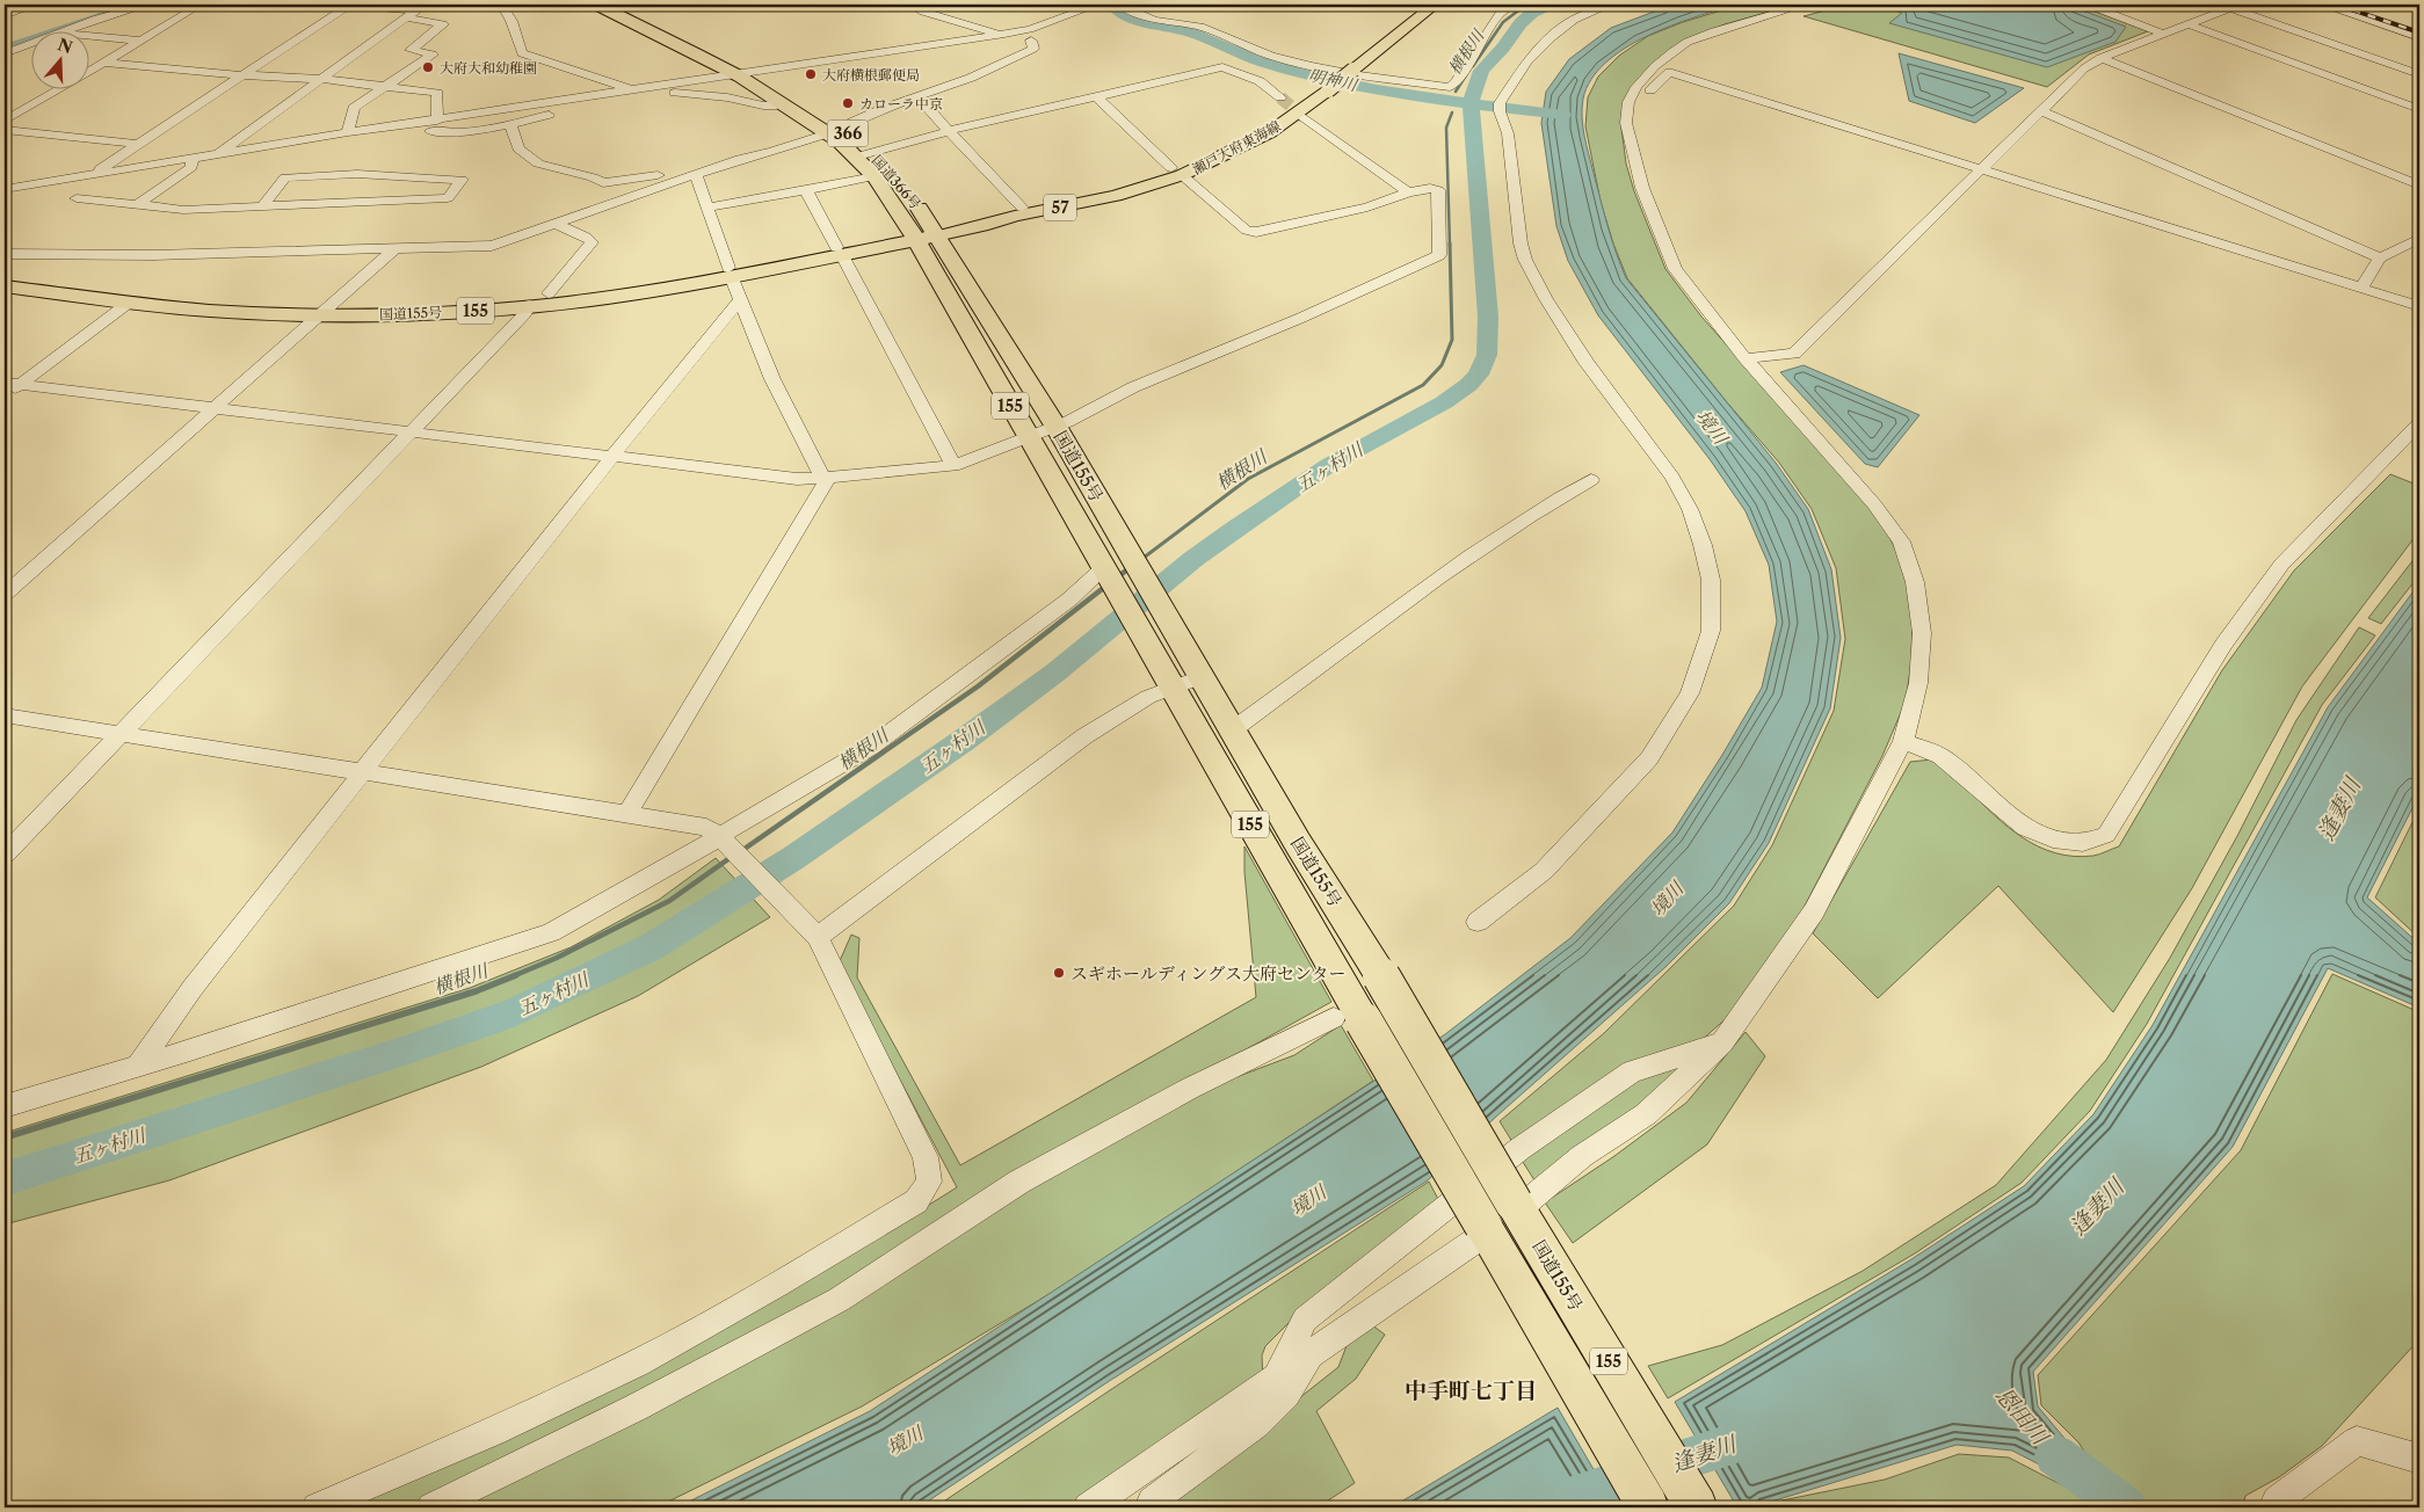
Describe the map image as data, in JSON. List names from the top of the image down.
{
  "streets": {
    "highway": [
      "366",
      "国道366号",
      "155",
      "国道155号"
    ],
    "main road": ["瀬戸大府東海線", "57"]
  },
  "crossings": [
    ["瀬戸大府東海線", "国道366号"],
    ["瀬戸大府東海線", "国道155号"],
    ["国道366号", "国道155号"]
  ],
  "districts": ["中手町七丁目"],
  "water": [
    "横根川",
    "明神川",
    "境川",
    "五ヶ村川",
    "逢妻川",
    "恩田川"
  ],
  "places": [
    "大府大和幼稚園",
    "大府横根郵便局",
    "カローラ中京",
    "スギホールディングス大府センター"
  ],
  "north": "top"
}
